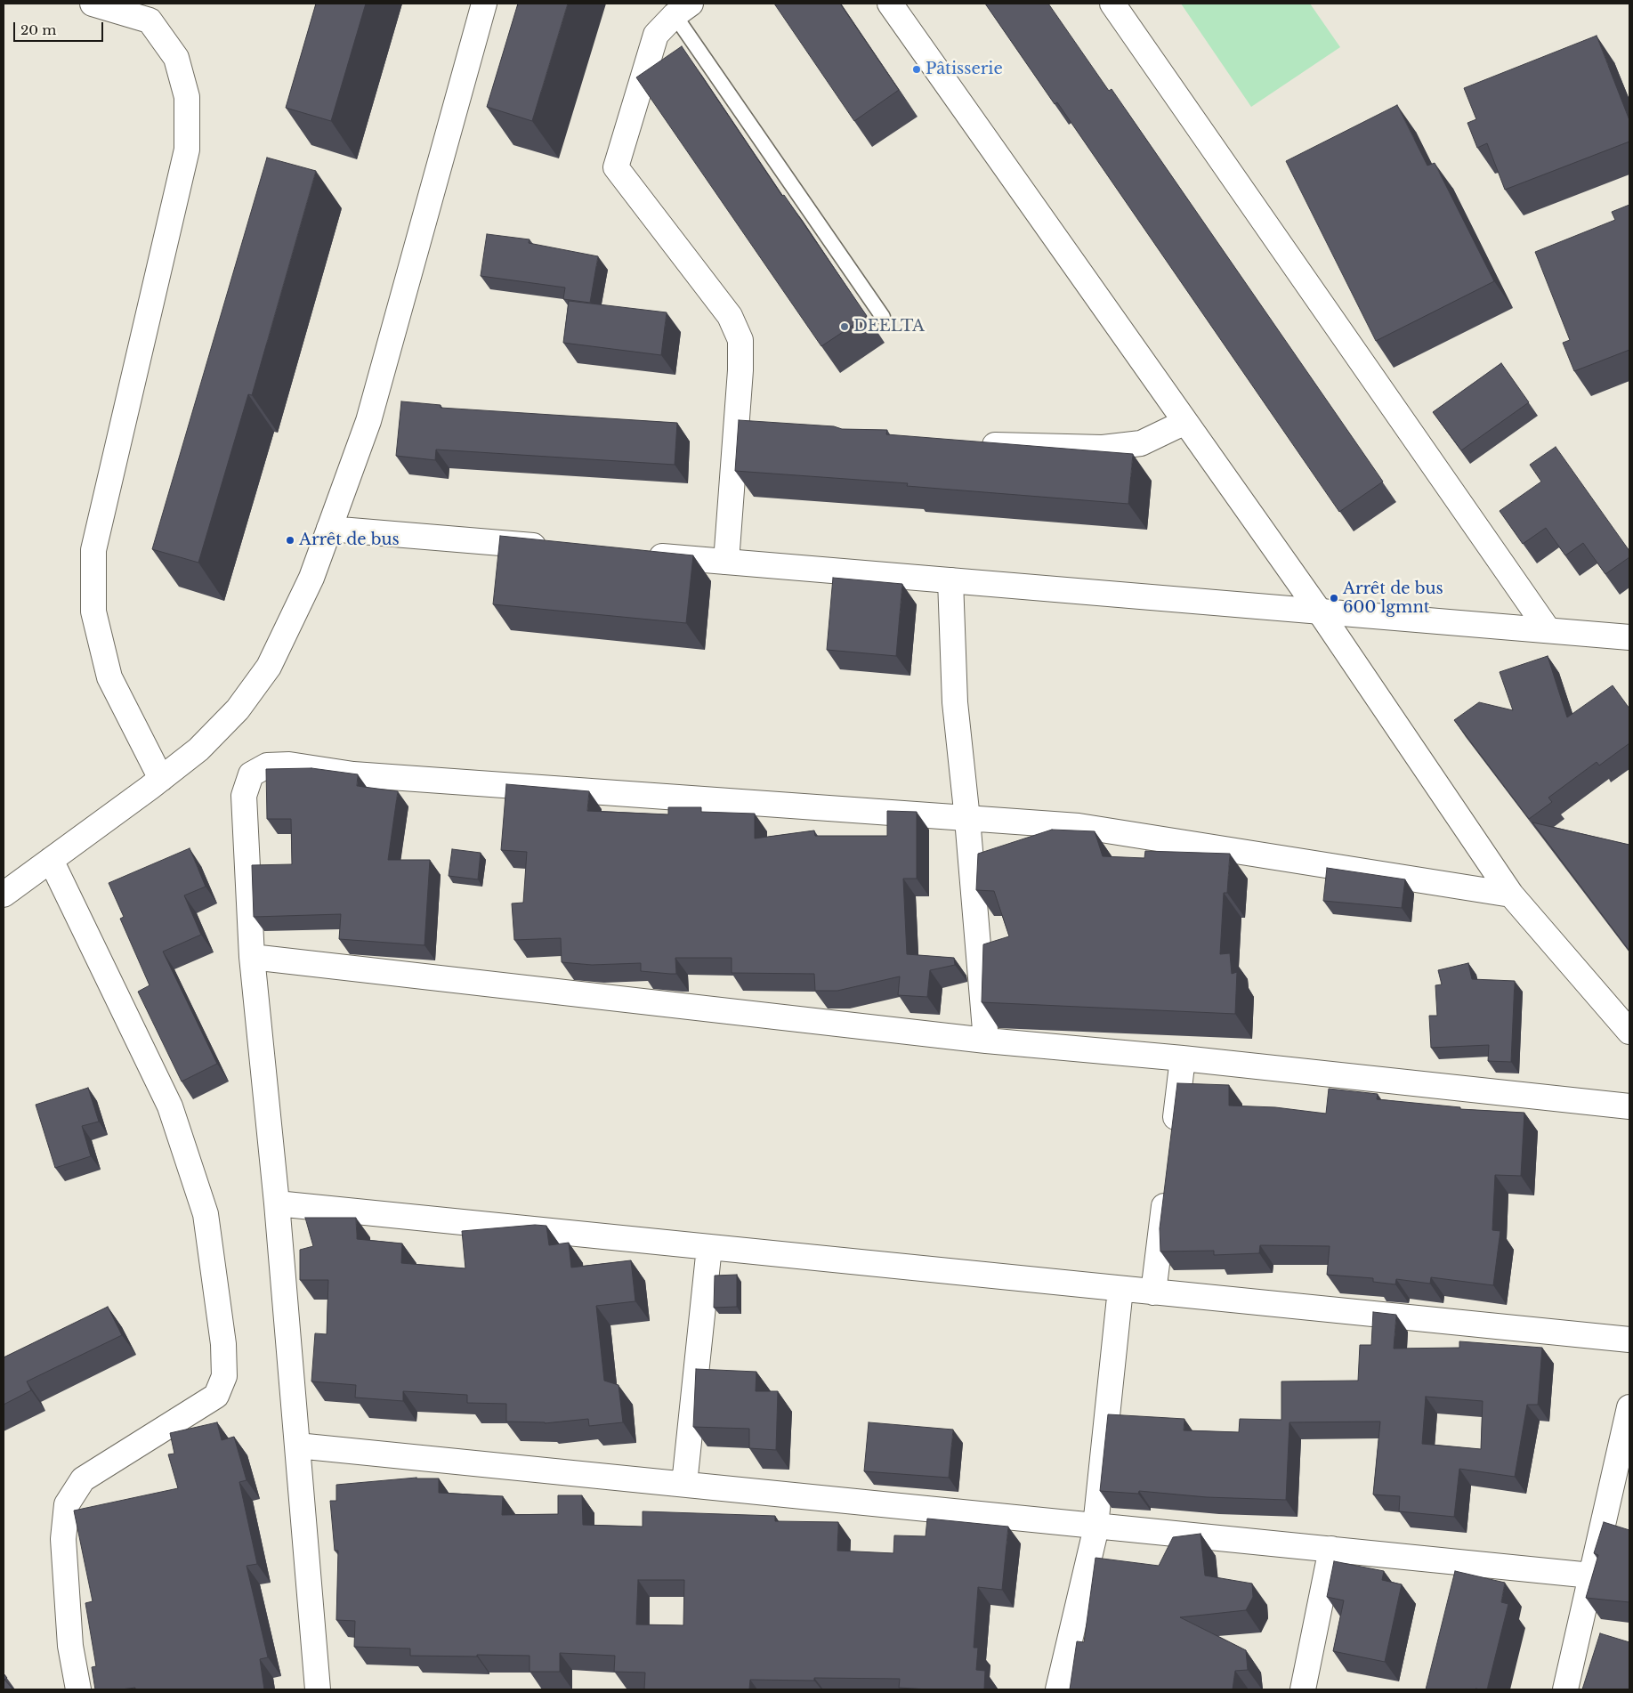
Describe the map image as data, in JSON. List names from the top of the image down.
{
  "places": [
    "Pâtisserie",
    "DEELTA",
    "Arrêt de bus",
    "Arrêt de bus 600 lgmnt"
  ],
  "scale_bar": "20 m"
}
